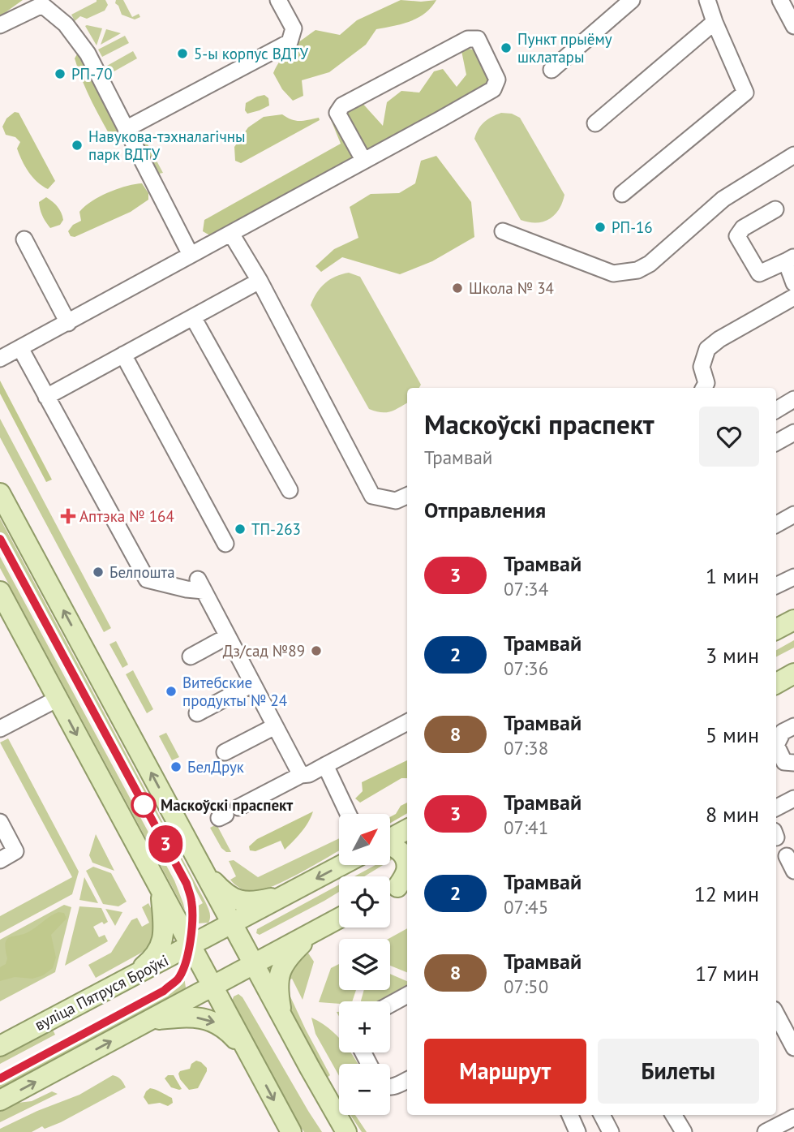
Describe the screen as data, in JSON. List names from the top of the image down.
{
  "streets": {
    "main road": ["вуліца Пятруся Броўкі"]
  },
  "places": {
    "other": [
      "Пункт прыёму шклатары",
      "5-ы корпус ВДТУ",
      "РП-70",
      "Навукова-тэхналагічны парк ВДТУ",
      "РП-16",
      "Школа № 34",
      "ТП-263",
      "Белпошта",
      "Дз/сад №89",
      "Витебские продукты № 24",
      "БелДрук",
      "Маскоўскі праспект"
    ],
    "health": ["Аптэка № 164"]
  },
  "lines": ["tram line 3"],
  "north": "top right",
  "page": {
    "on_map": "3",
    "heading": [
      ["Маскоўскі праспект", "Трамвай"],
      "Отправления"
    ],
    "list": [
      {
        "mark": "3",
        "name": "Трамвай",
        "note": "07:34",
        "value": "1 мин"
      },
      {
        "mark": "2",
        "name": "Трамвай",
        "note": "07:36",
        "value": "3 мин"
      },
      {
        "mark": "8",
        "name": "Трамвай",
        "note": "07:38",
        "value": "5 мин"
      },
      {
        "mark": "3",
        "name": "Трамвай",
        "note": "07:41",
        "value": "8 мин"
      },
      {
        "mark": "2",
        "name": "Трамвай",
        "note": "07:45",
        "value": "12 мин"
      },
      {
        "mark": "8",
        "name": "Трамвай",
        "note": "07:50",
        "value": "17 мин"
      }
    ],
    "map_buttons": ["+", "−"],
    "buttons": ["Маршрут", "Билеты"]
  }
}
